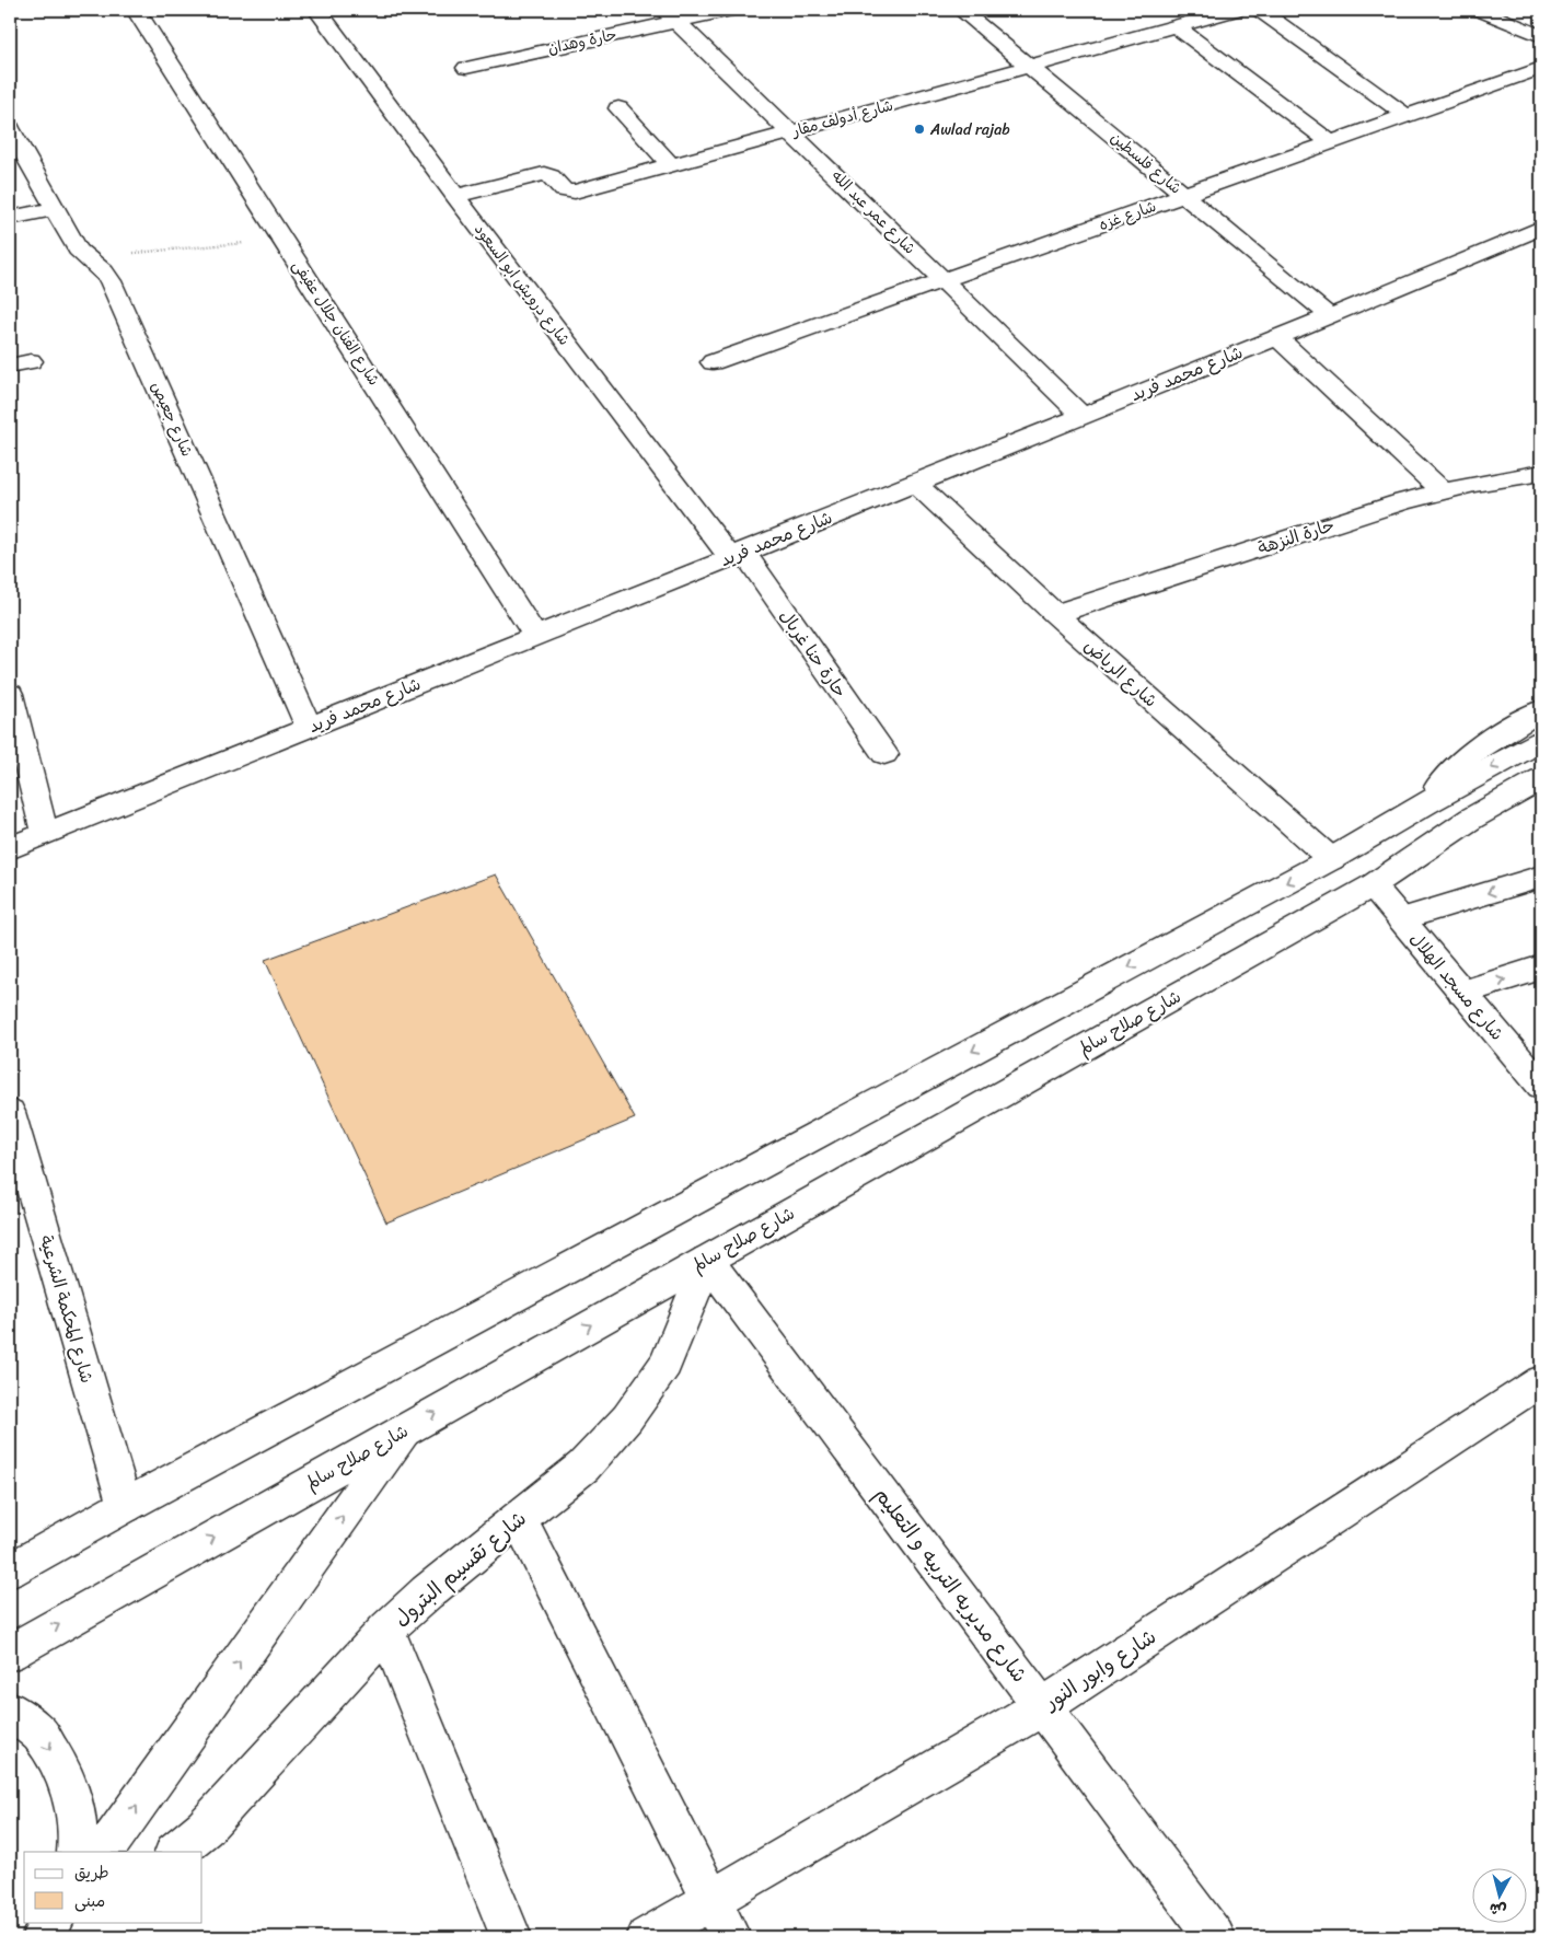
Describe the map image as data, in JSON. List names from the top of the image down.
{
  "streets": {
    "street": [
      "حارة وهدان",
      "شارع أدولف مقار",
      "شارع فلسطين",
      "شارع عمر عبد الله",
      "شارع غزه",
      "شارع درويش ابو السعود",
      "شارع الفنان جلال عفيفى",
      "شارع محمد فريد",
      "شارع جعيص",
      "حارة النزهة",
      "حارة حنا غربال",
      "شارع الرياض",
      "شارع مسجد الهلال",
      "شارع صلاح سالم",
      "شارع المحكمة الشرعية",
      "شارع تقسيم البترول",
      "شارع مديريه التربيه و التعليم",
      "شارع وابور النور"
    ]
  },
  "crossings": [
    ["حارة وهدان", "شارع عمر عبد الله"],
    ["شارع أدولف مقار", "شارع فلسطين"],
    ["شارع أدولف مقار", "شارع عمر عبد الله"],
    ["شارع أدولف مقار", "شارع درويش ابو السعود"],
    ["شارع فلسطين", "شارع غزه"],
    ["شارع فلسطين", "شارع محمد فريد"],
    ["شارع عمر عبد الله", "شارع غزه"],
    ["شارع عمر عبد الله", "شارع محمد فريد"],
    ["شارع درويش ابو السعود", "شارع محمد فريد"],
    ["شارع درويش ابو السعود", "حارة حنا غربال"],
    ["شارع الفنان جلال عفيفى", "شارع محمد فريد"],
    ["شارع محمد فريد", "شارع جعيص"],
    ["شارع محمد فريد", "حارة حنا غربال"],
    ["شارع محمد فريد", "شارع الرياض"],
    ["حارة النزهة", "شارع الرياض"],
    ["شارع مسجد الهلال", "شارع صلاح سالم"],
    ["شارع صلاح سالم", "شارع تقسيم البترول"],
    ["شارع صلاح سالم", "شارع مديريه التربيه و التعليم"],
    ["شارع تقسيم البترول", "شارع مديريه التربيه و التعليم"],
    ["شارع مديريه التربيه و التعليم", "شارع وابور النور"]
  ],
  "places": ["Awlad rajab"],
  "legend": ["طريق", "مبنى"],
  "north": "bottom"
}
